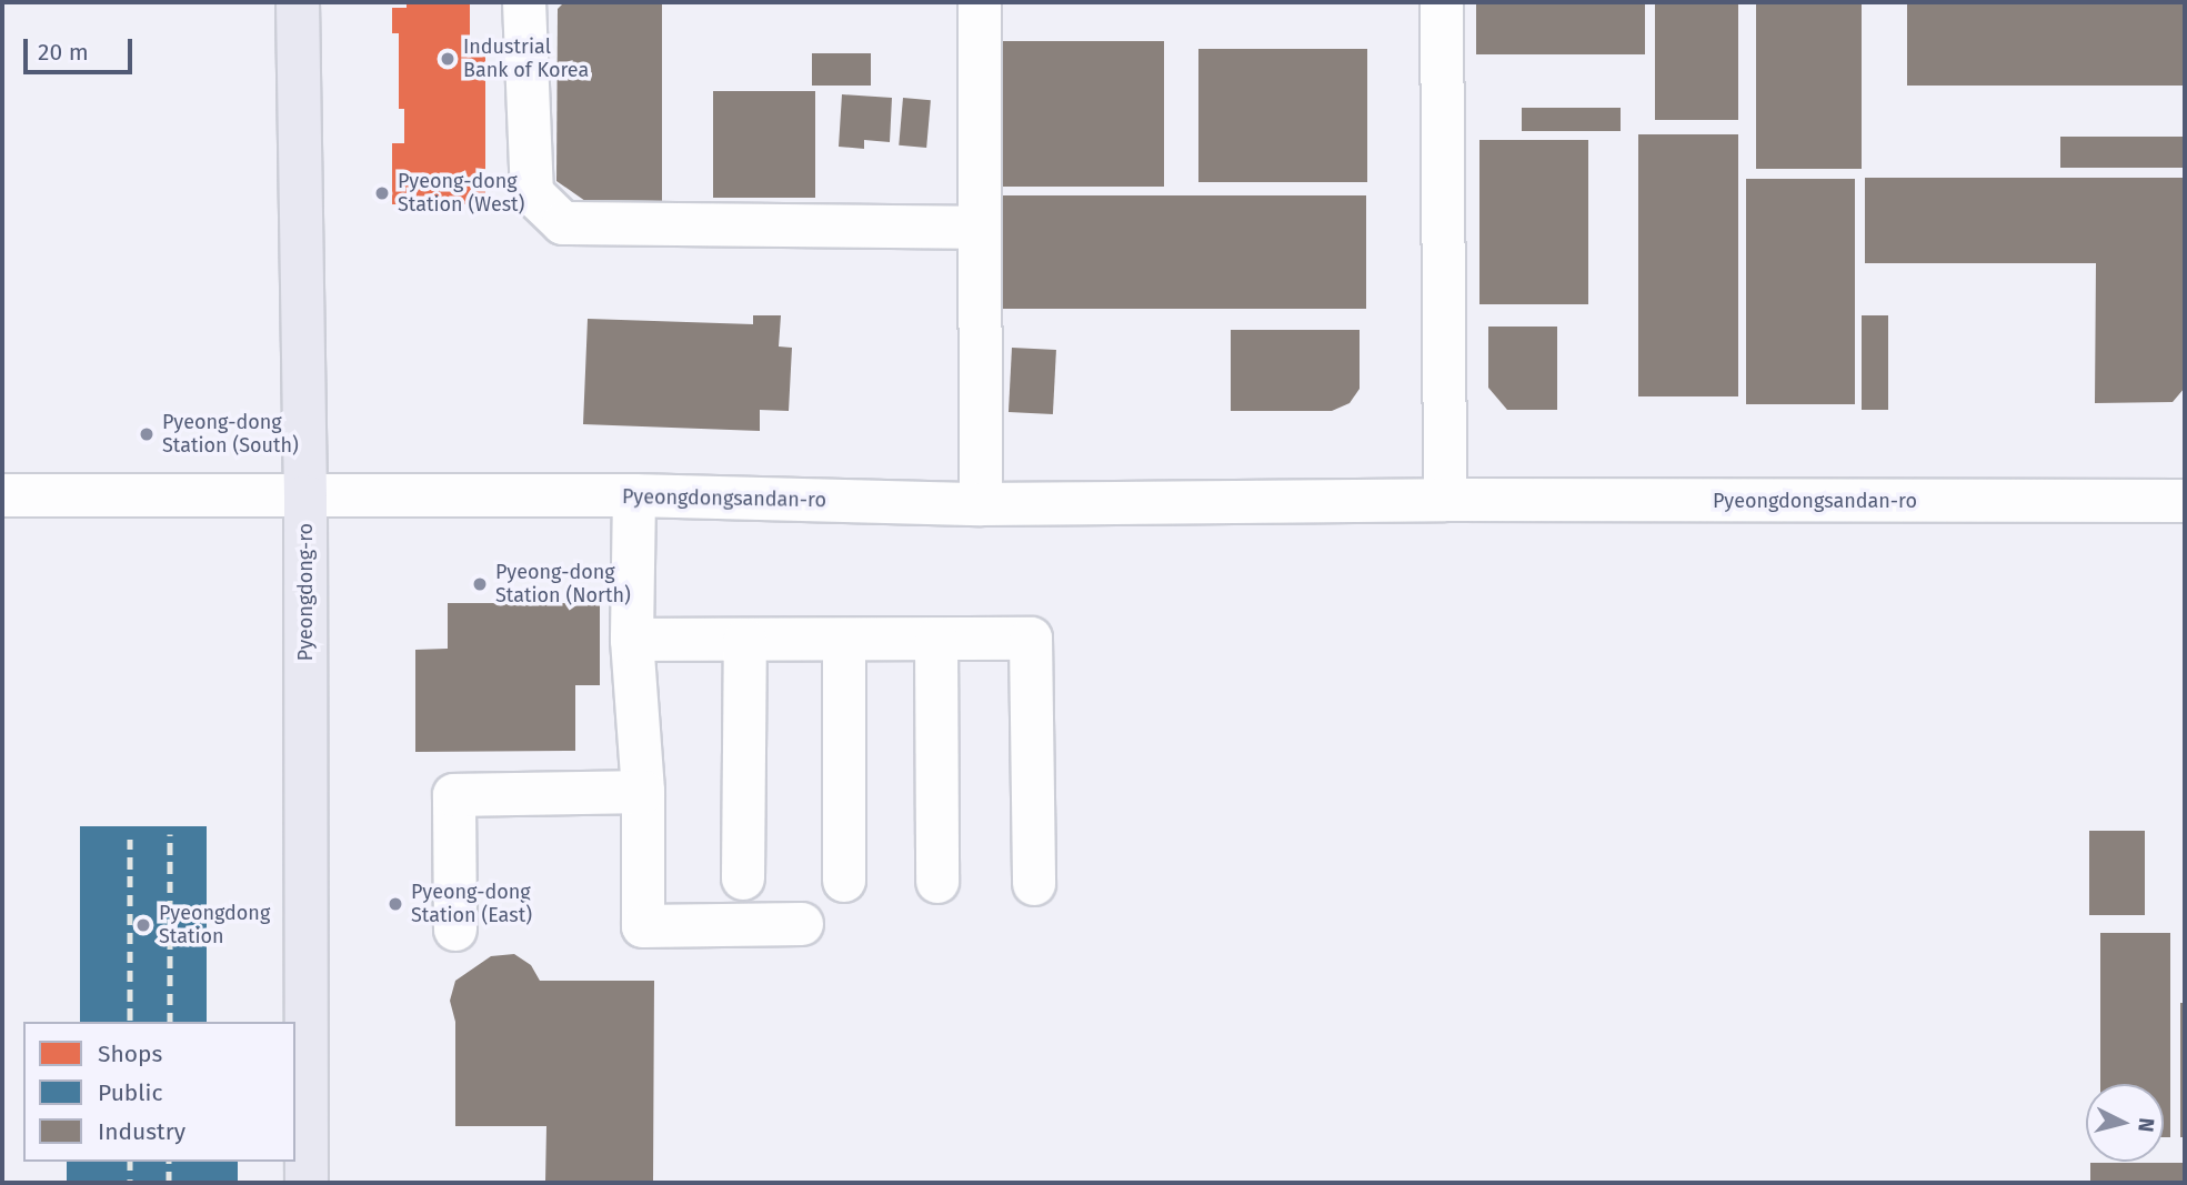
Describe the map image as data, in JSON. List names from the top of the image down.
{
  "streets": {
    "main road": ["Pyeongdong-ro"],
    "street": ["Pyeongdongsandan-ro"]
  },
  "crossings": [
    ["Pyeongdongsandan-ro", "Pyeongdong-ro"]
  ],
  "places": [
    "Industrial Bank of Korea",
    "Pyeong-dong Station (West)",
    "Pyeong-dong Station (South)",
    "Pyeong-dong Station (North)",
    "Pyeong-dong Station (East)",
    "Pyeongdong Station"
  ],
  "legend": ["Shops", "Public", "Industry"],
  "scale_bar": "20 m",
  "north": "right"
}
